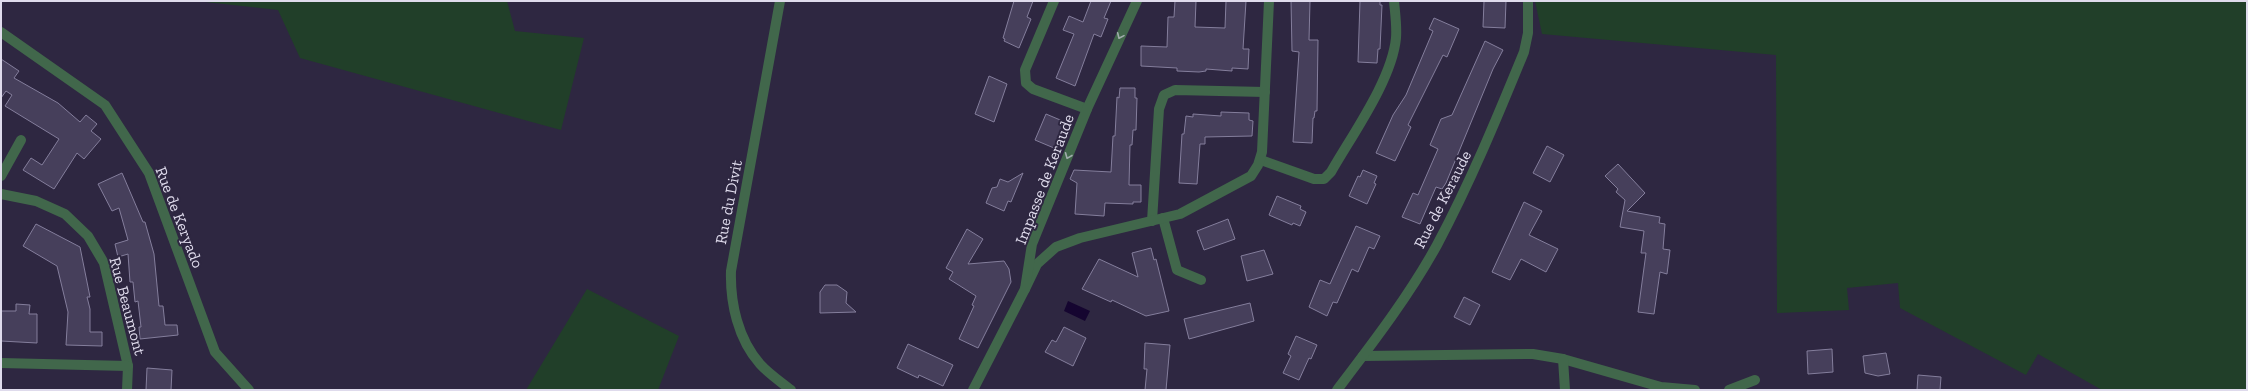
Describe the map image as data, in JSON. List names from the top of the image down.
{
  "streets": {
    "street": [
      "Impasse de Keraude",
      "Rue de Keraude",
      "Rue du Divit",
      "Rue de Keryado",
      "Rue Beaumont"
    ]
  },
  "one_way": ["Impasse de Keraude"]
}
